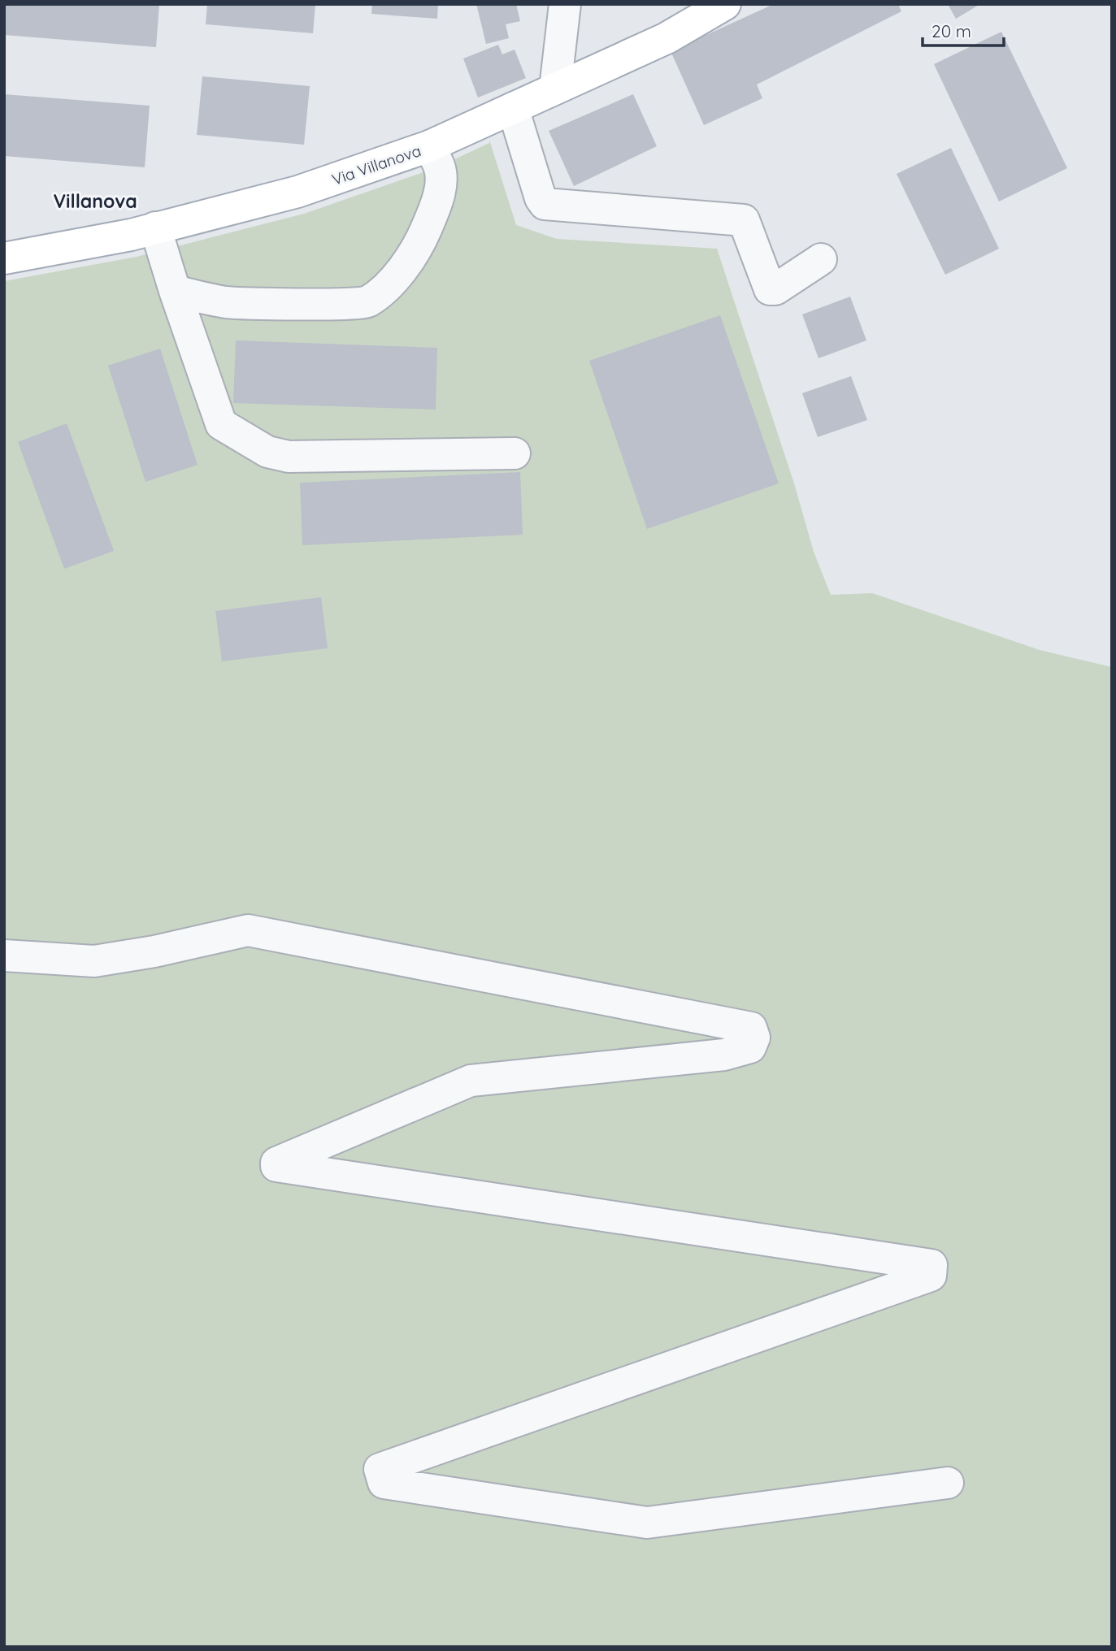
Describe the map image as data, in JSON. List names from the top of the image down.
{
  "streets": {
    "main road": ["Via Villanova"]
  },
  "districts": ["Villanova"],
  "scale_bar": "20 m"
}
